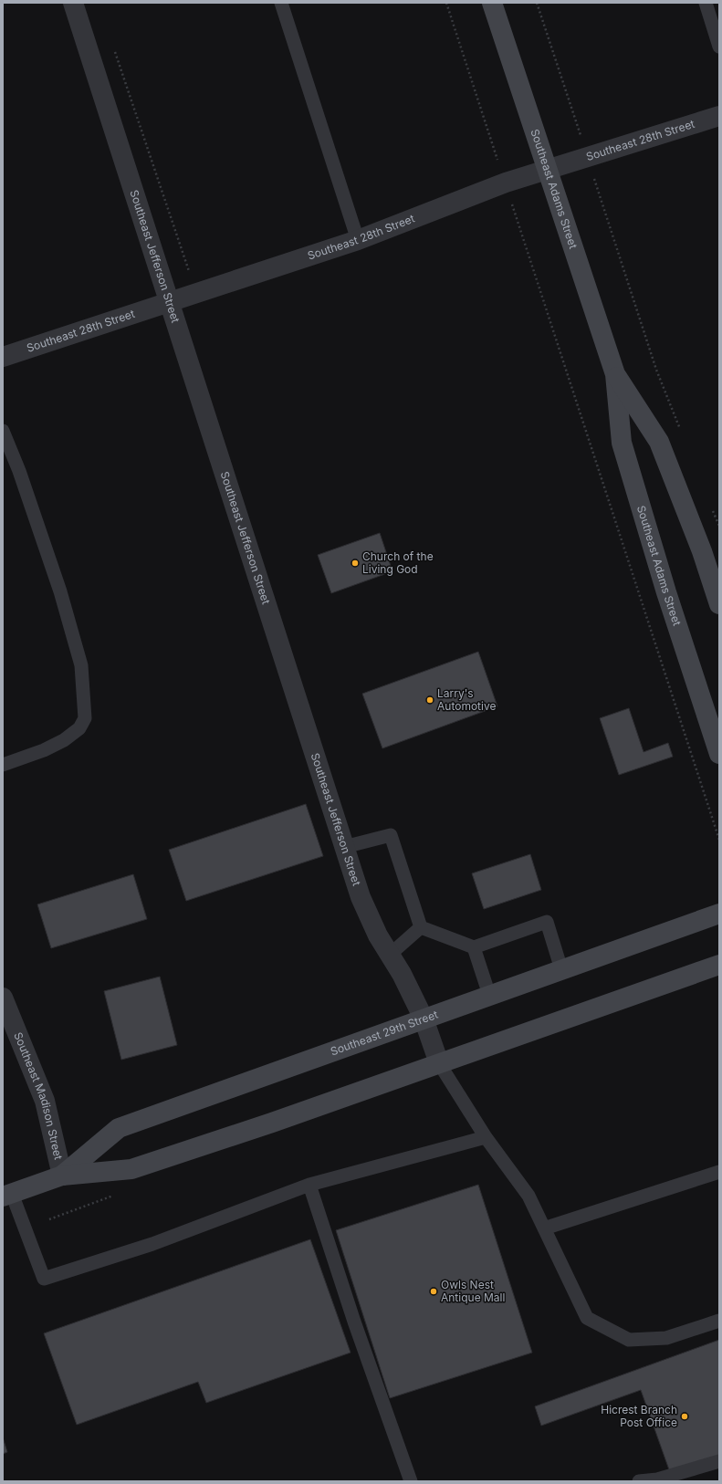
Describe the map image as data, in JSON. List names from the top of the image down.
{
  "streets": {
    "main road": ["Southeast Adams Street", "Southeast 29th Street"],
    "street": ["Southeast 28th Street", "Southeast Jefferson Street", "Southeast Madison Street"]
  },
  "crossings": [
    ["Southeast 28th Street", "Southeast Adams Street"],
    ["Southeast 28th Street", "Southeast Jefferson Street"],
    ["Southeast Jefferson Street", "Southeast 29th Street"],
    ["Southeast 29th Street", "Southeast Madison Street"]
  ],
  "places": [
    "Church of the Living God",
    "Larry's Automotive",
    "Owls Nest Antique Mall",
    "Hicrest Branch Post Office"
  ]
}
